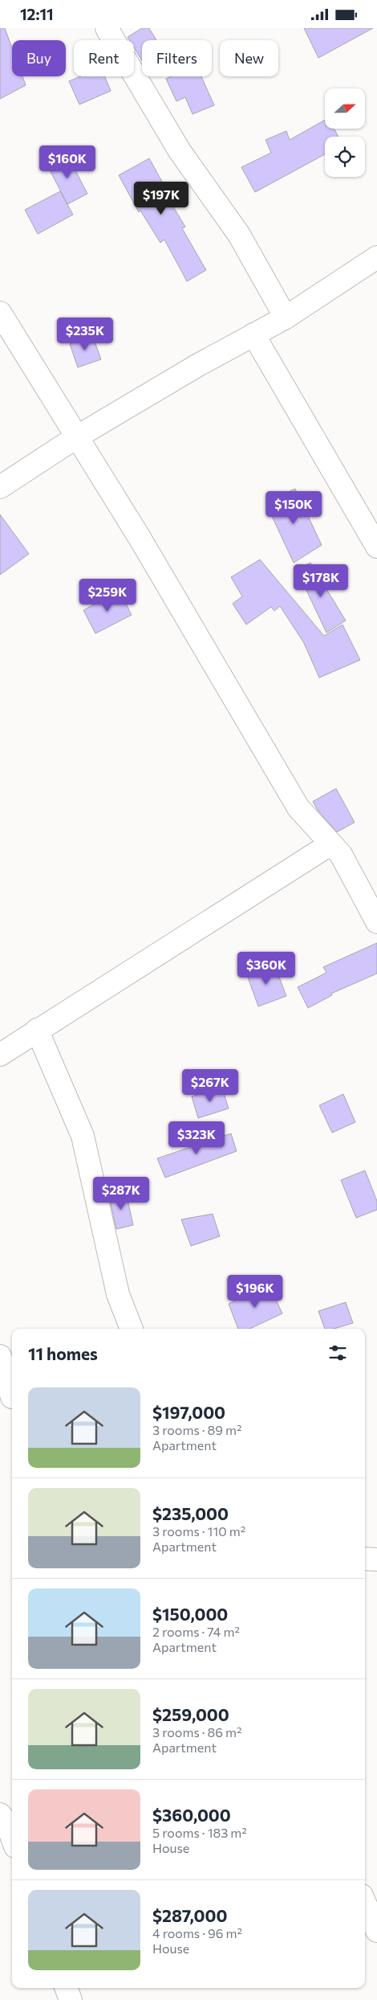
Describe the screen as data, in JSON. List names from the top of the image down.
{
  "north": "right",
  "page": {
    "status": "12:11",
    "chip": [
      "Buy",
      "Rent",
      "Filters",
      "New"
    ],
    "price": [
      "$160K",
      "$197K",
      "$235K",
      "$150K",
      "$178K",
      "$259K",
      "$360K",
      "$267K",
      "$323K",
      "$287K",
      "$196K"
    ],
    "heading": "11 homes",
    "list": [
      {
        "name": "$197,000",
        "note": "3 rooms · 89 m² · Apartment"
      },
      {
        "name": "$235,000",
        "note": "3 rooms · 110 m² · Apartment"
      },
      {
        "name": "$150,000",
        "note": "2 rooms · 74 m² · Apartment"
      },
      {
        "name": "$259,000",
        "note": "3 rooms · 86 m² · Apartment"
      },
      {
        "name": "$360,000",
        "note": "5 rooms · 183 m² · House"
      },
      {
        "name": "$287,000",
        "note": "4 rooms · 96 m² · House"
      }
    ]
  }
}
